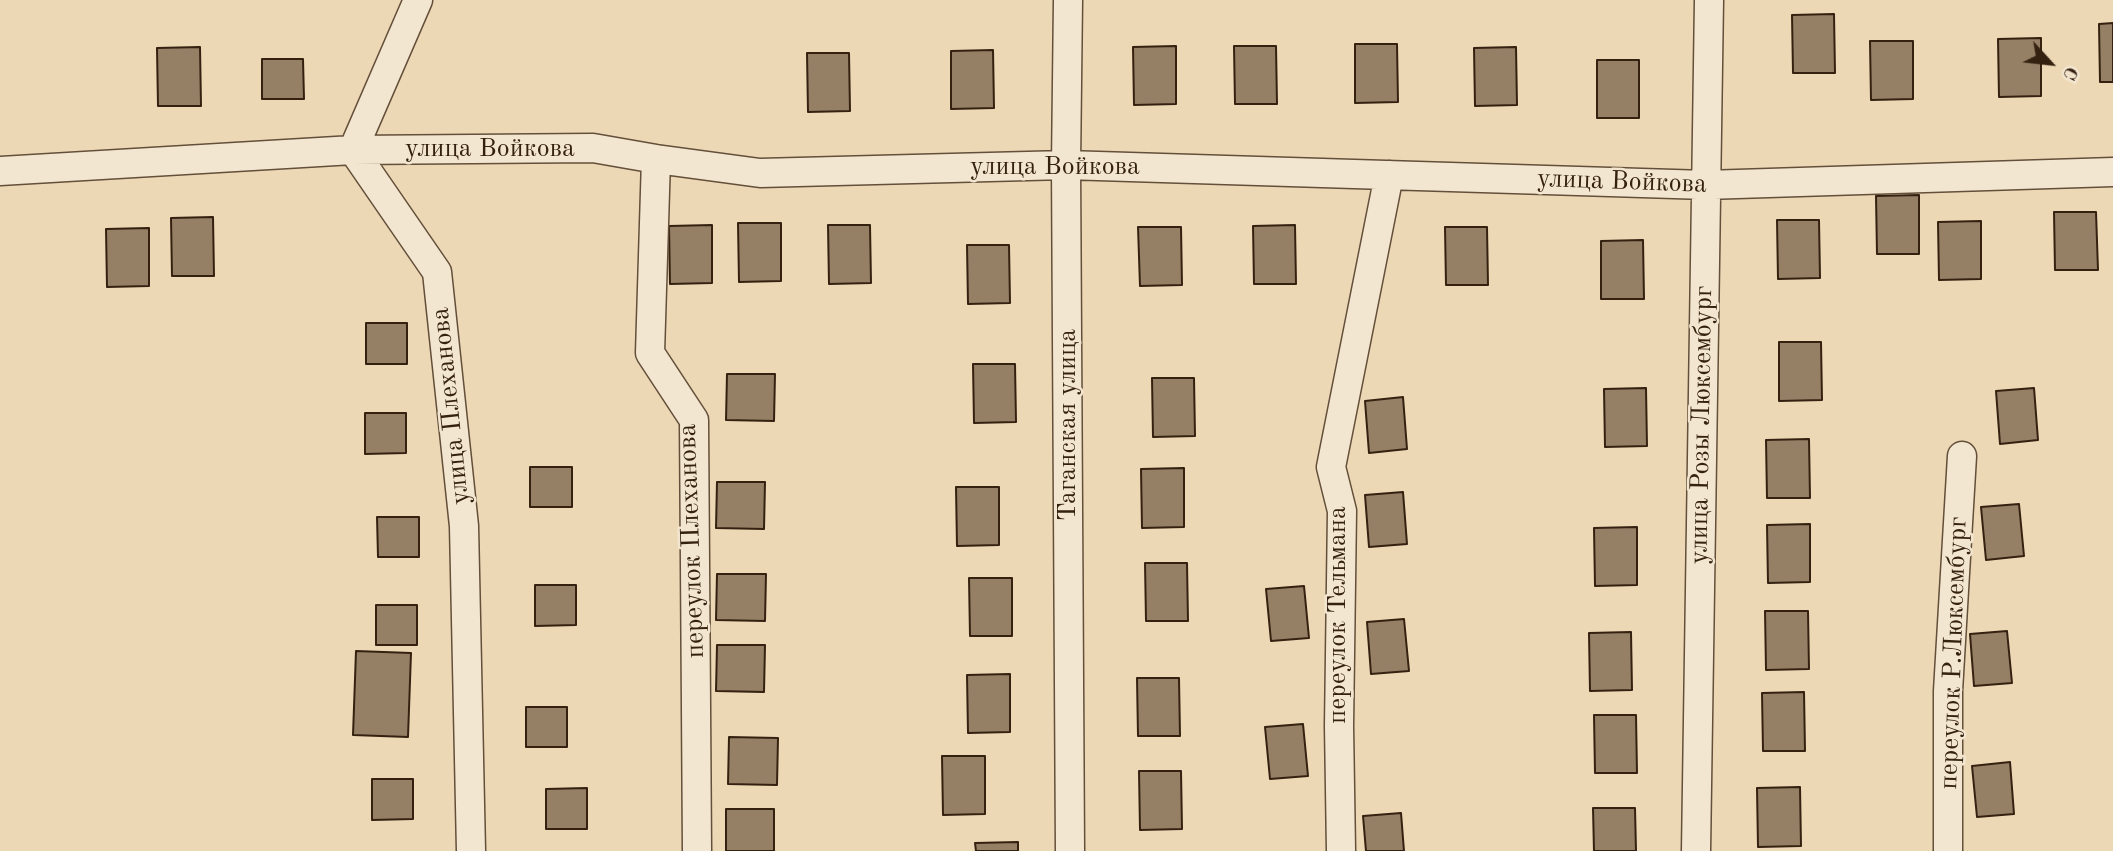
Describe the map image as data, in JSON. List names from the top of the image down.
{
  "streets": {
    "street": [
      "улица Войкова",
      "улица Плеханова",
      "Таганская улица",
      "улица Розы Люксембург",
      "переулок Плеханова",
      "переулок Тельмана",
      "переулок Р.Люксембург"
    ]
  },
  "crossings": [
    ["улица Войкова", "улица Плеханова"],
    ["улица Войкова", "Таганская улица"],
    ["улица Войкова", "улица Розы Люксембург"],
    ["улица Войкова", "переулок Плеханова"],
    ["улица Войкова", "переулок Тельмана"]
  ],
  "north": "bottom right"
}
